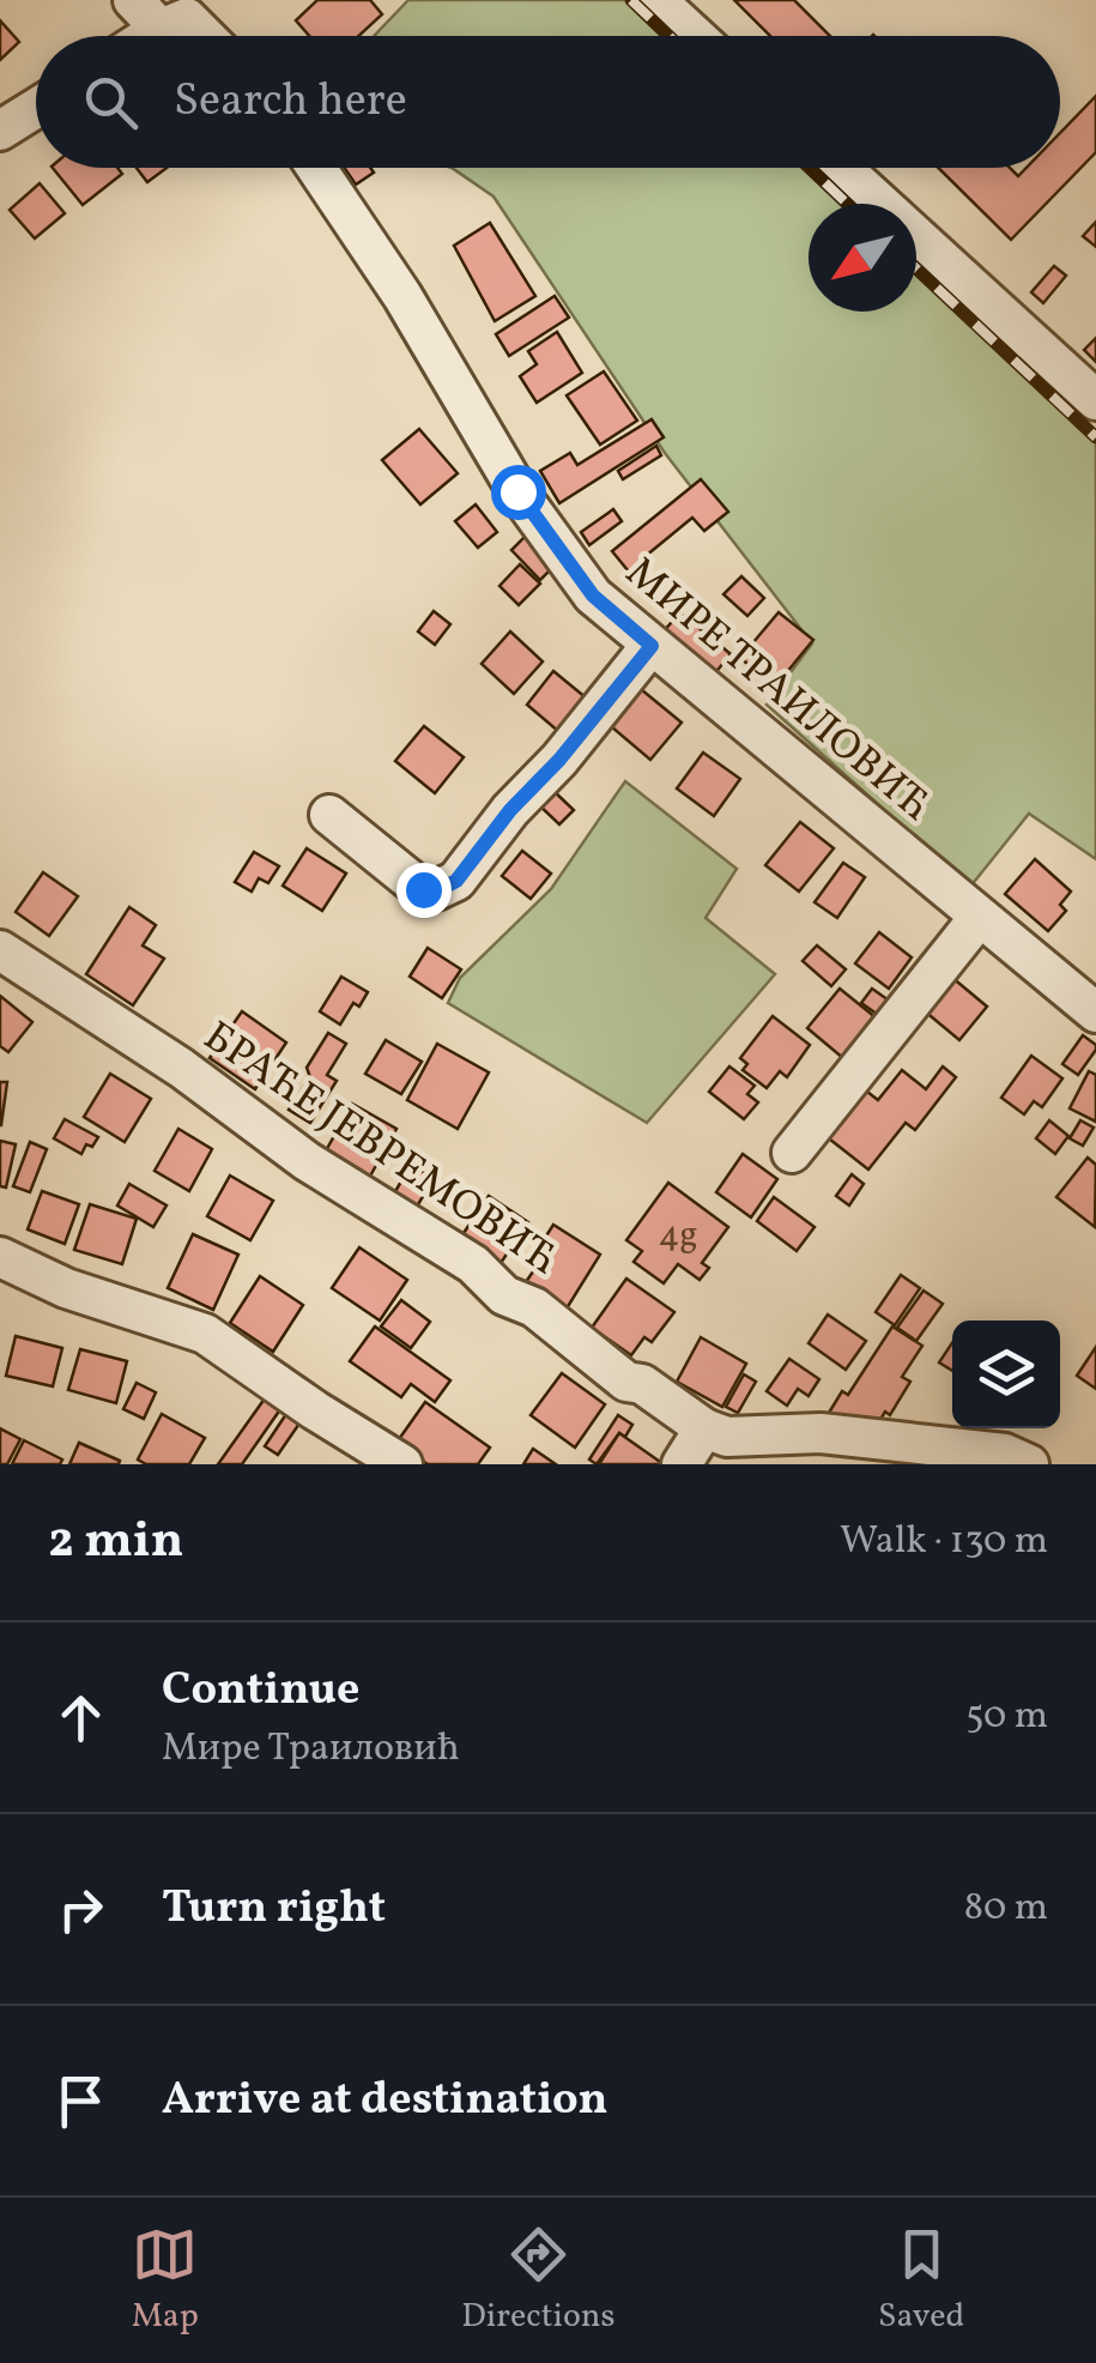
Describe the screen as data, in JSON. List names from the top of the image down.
{
  "streets": {
    "street": ["МИРЕ ТРАИЛОВИЋ", "БРАЋЕ ЈЕВРЕМОВИЋ"]
  },
  "house_numbers": ["4g"],
  "north": "bottom left",
  "page": {
    "search": "Search here",
    "heading": ["2 min", "Walk · 130 m"],
    "list": [
      ["Continue", "Мире Траиловић", "50 m"],
      ["Turn right", "80 m"],
      "Arrive at destination"
    ],
    "nav": ["Map", "Directions", "Saved"]
  }
}
